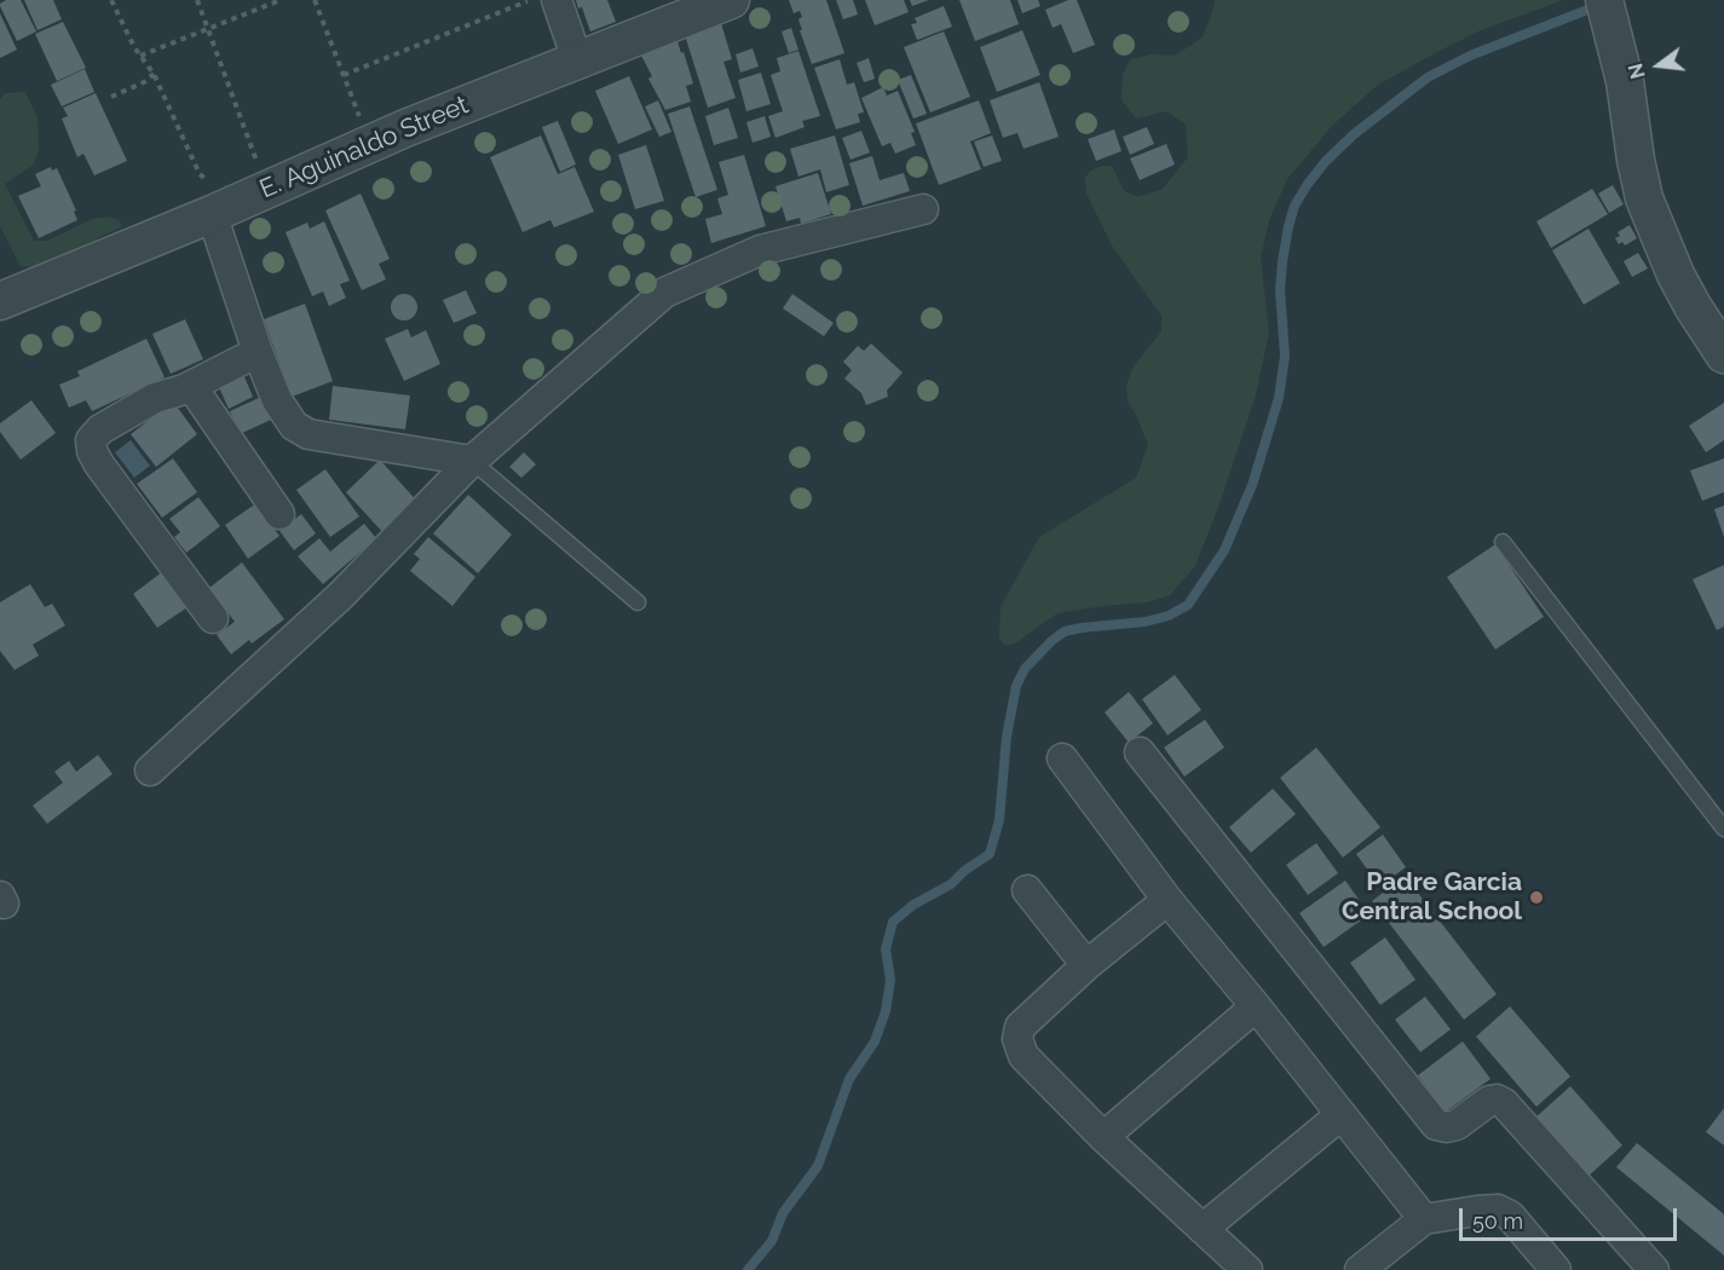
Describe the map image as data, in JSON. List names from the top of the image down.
{
  "streets": {
    "street": ["E. Aguinaldo Street"]
  },
  "places": ["Padre Garcia Central School"],
  "scale_bar": "50 m",
  "north": "left"
}
